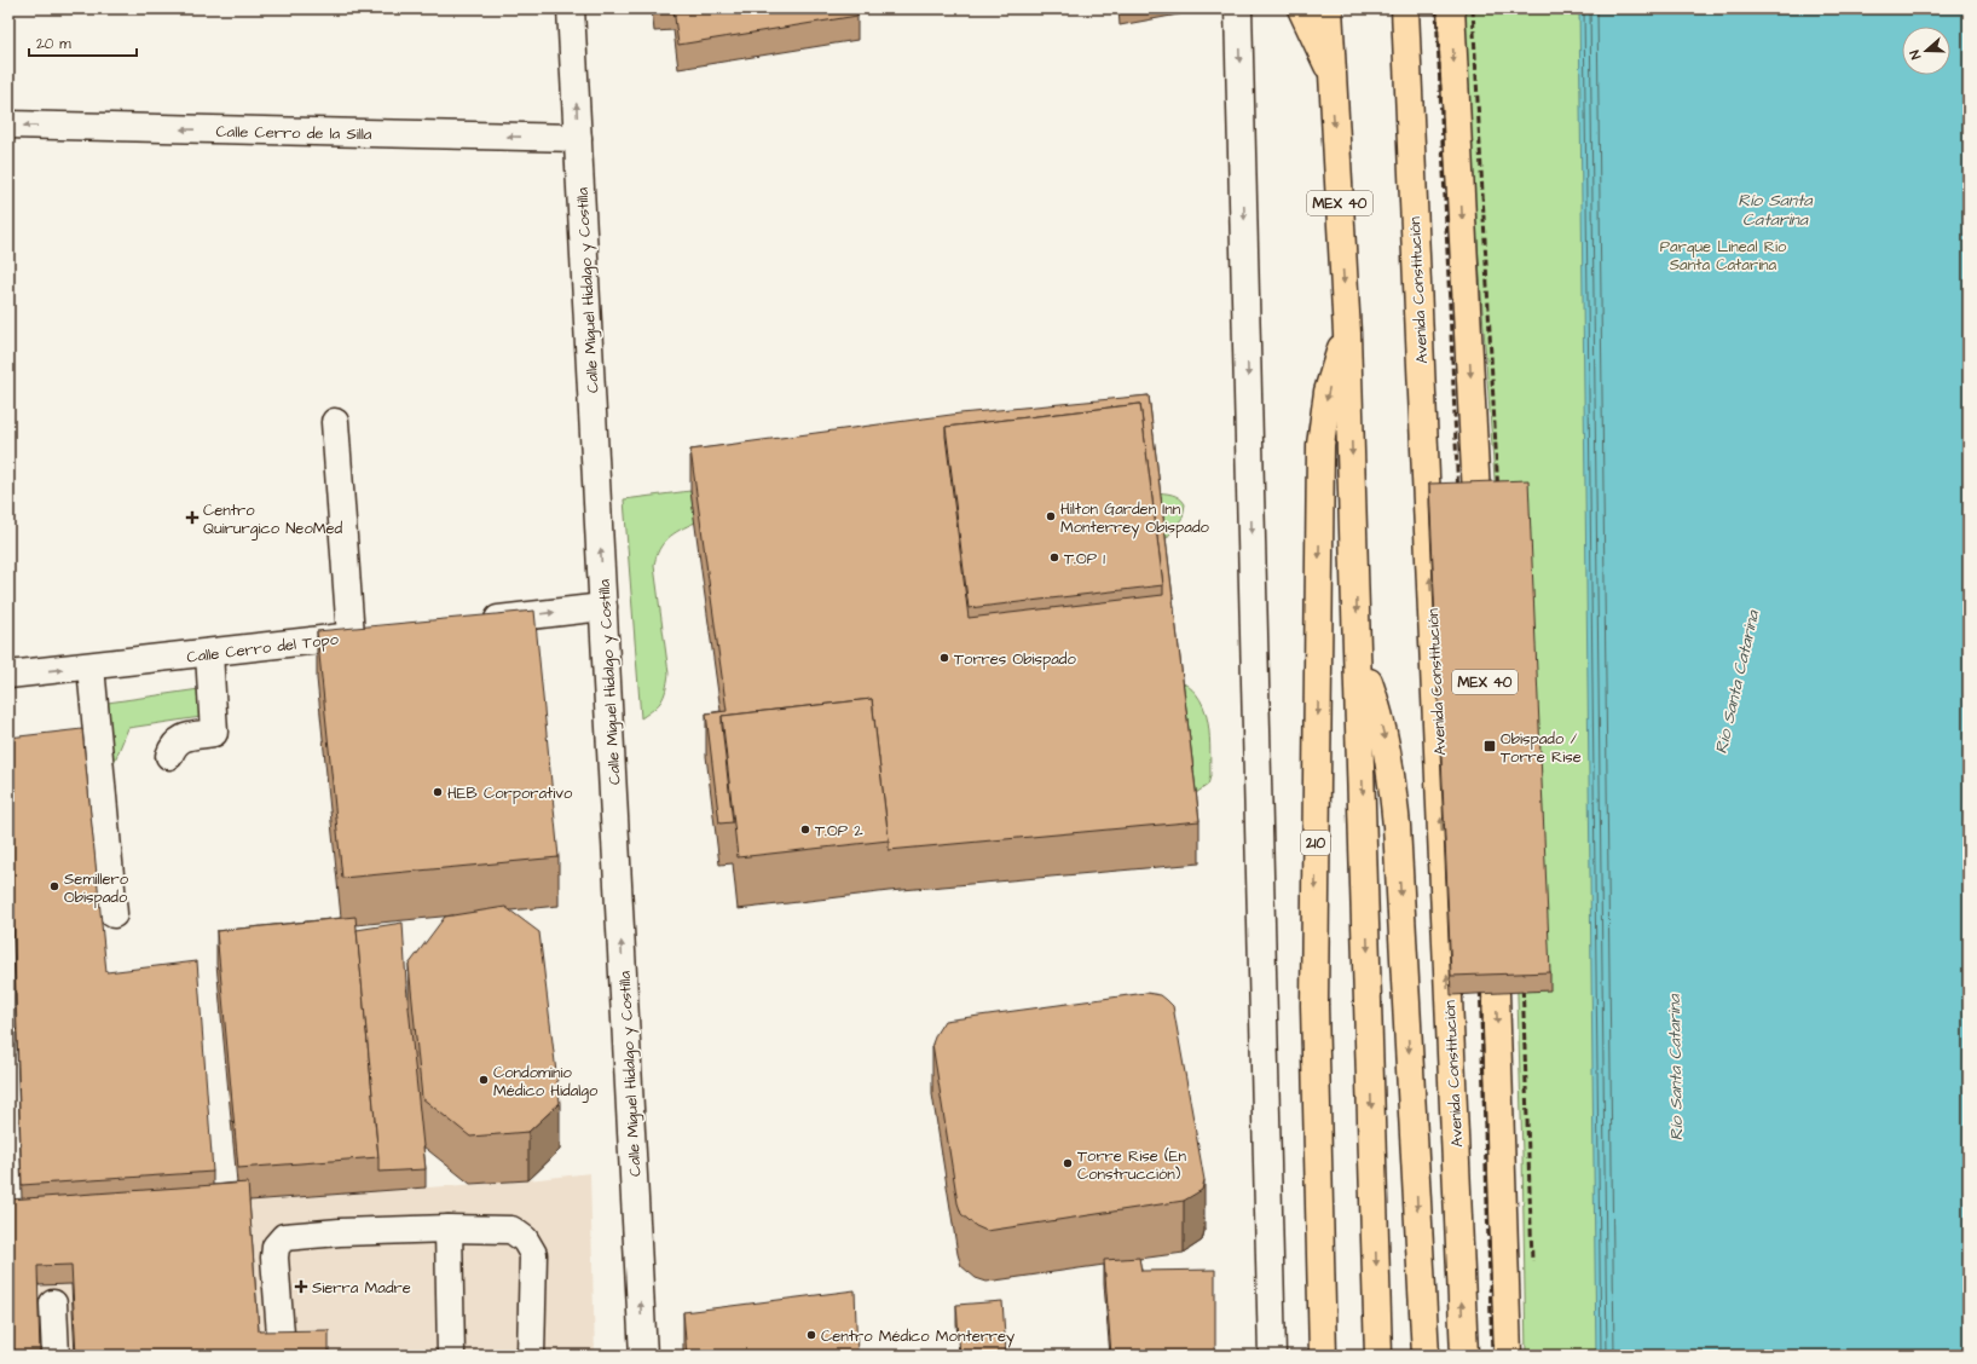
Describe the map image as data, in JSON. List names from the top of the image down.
{
  "streets": {
    "main road": ["MEX 40", "Avenida Constitución", "210"],
    "street": ["Calle Cerro de la Silla", "Calle Miguel Hidalgo y Costilla", "Calle Cerro del Topo"]
  },
  "crossings": [
    ["Calle Cerro de la Silla", "Calle Miguel Hidalgo y Costilla"],
    ["MEX 40", "210"]
  ],
  "one_way": ["Calle Cerro de la Silla", "Calle Miguel Hidalgo y Costilla"],
  "water": ["Río Santa Catarina"],
  "parks": ["Parque Lineal Río Santa Catarina"],
  "places": {
    "other": [
      "Hilton Garden Inn Monterrey Obispado",
      "T.OP 1",
      "Torres Obispado",
      "HEB Corporativo",
      "T.OP 2",
      "Semillero Obispado",
      "Condominio Médico Hidalgo",
      "Torre Rise (En Construcción)",
      "Centro Médico Monterrey"
    ],
    "health": ["Centro Quirurgico NeoMed", "Sierra Madre"],
    "transit": ["Obispado / Torre Rise"]
  },
  "scale_bar": "20 m",
  "north": "left"
}
